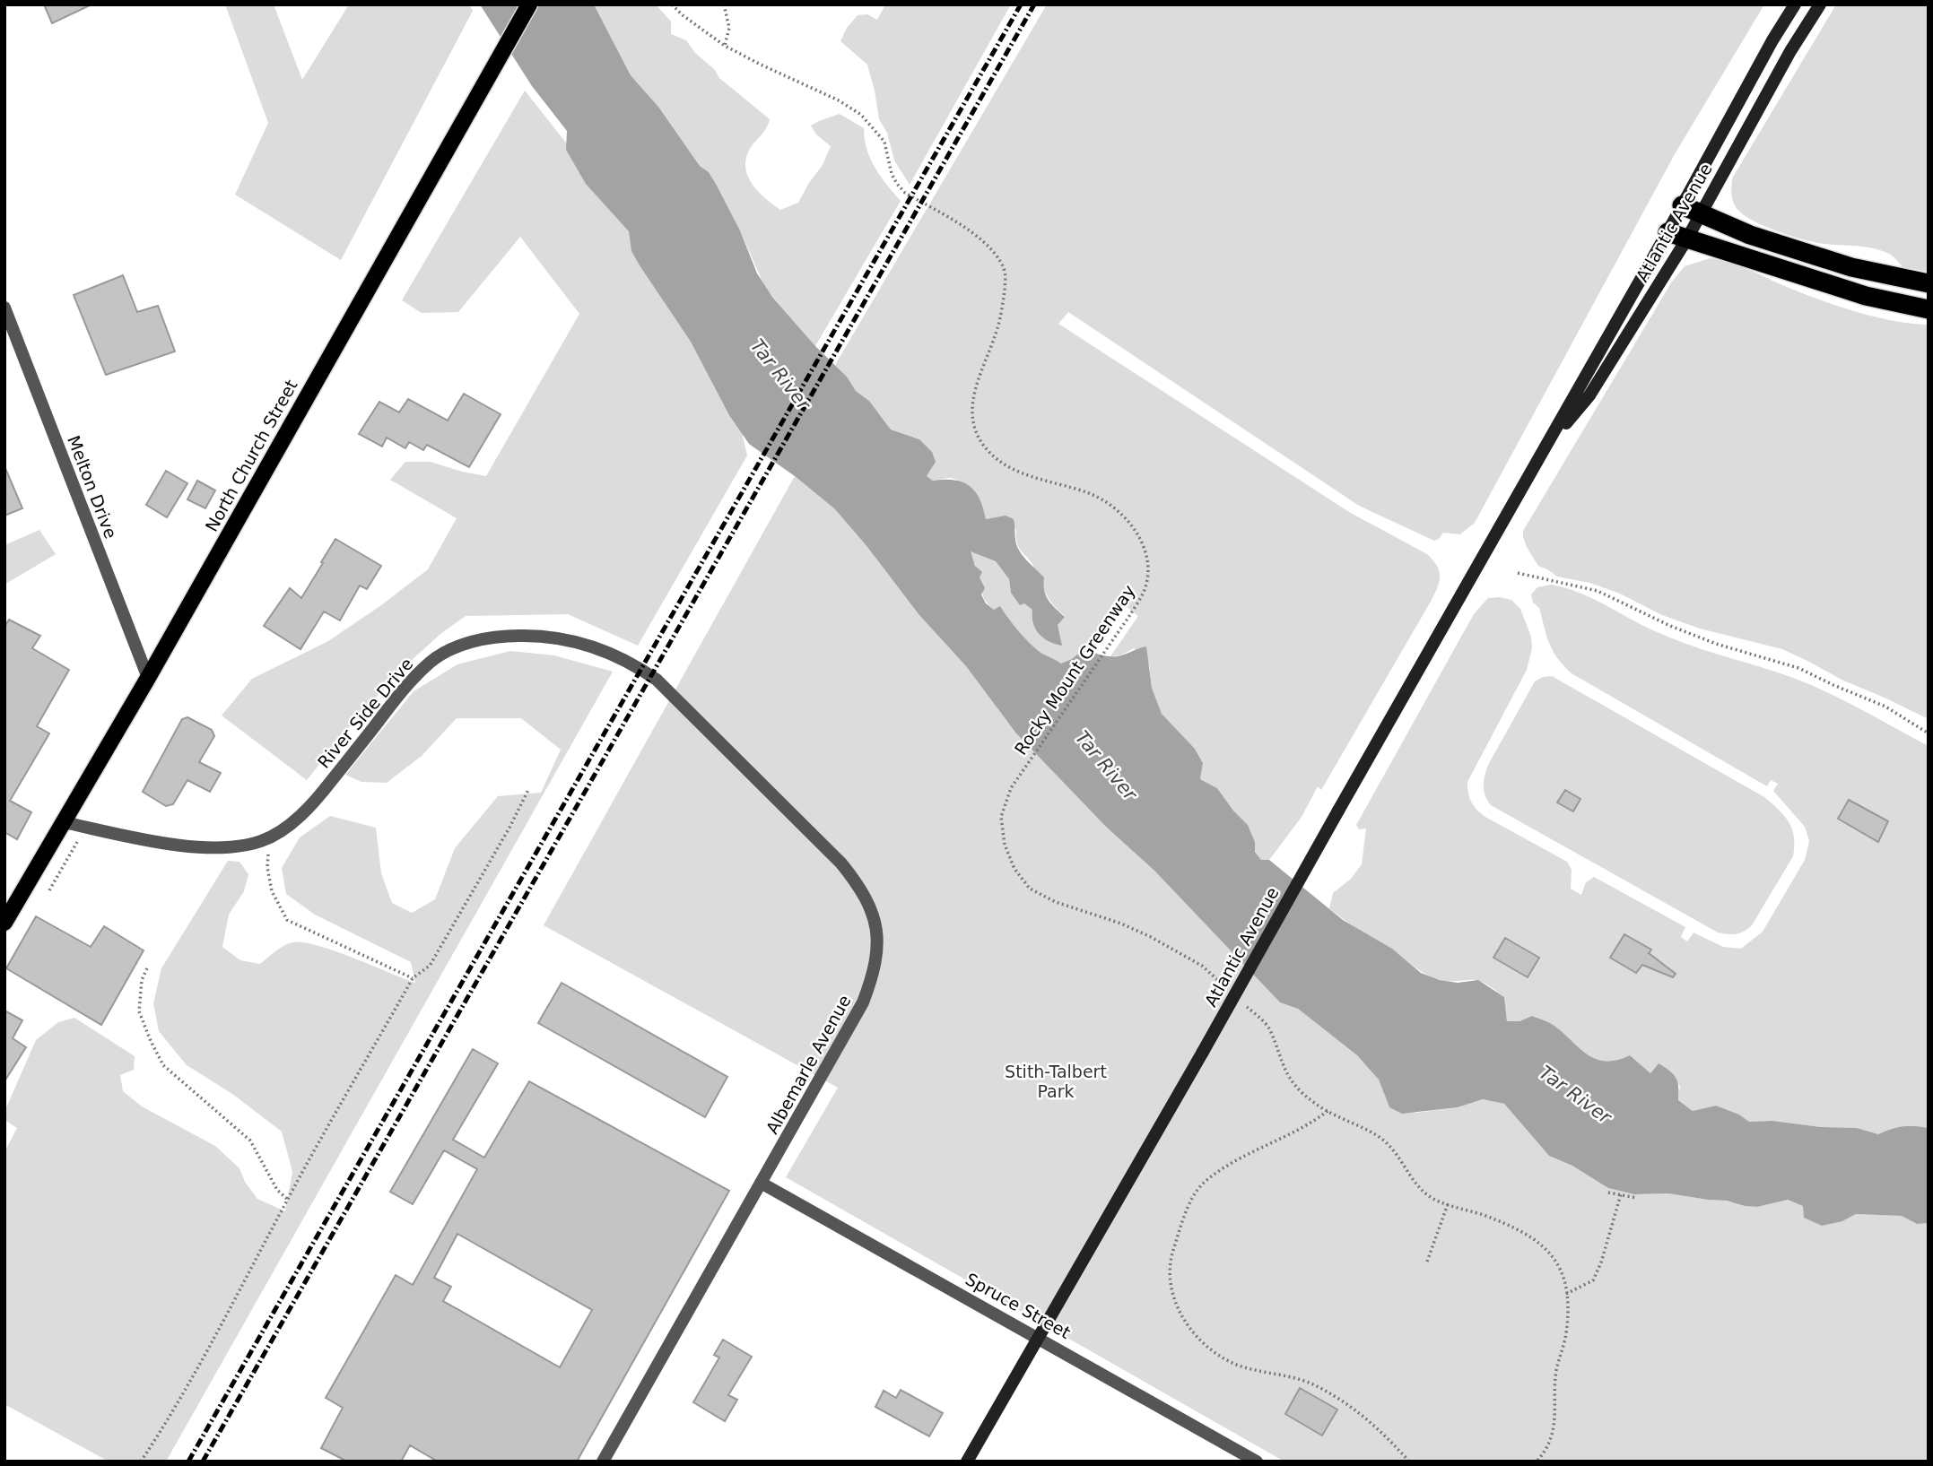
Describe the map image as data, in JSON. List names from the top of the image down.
{
  "streets": {
    "main road": ["Atlantic Avenue", "North Church Street"],
    "street": [
      "Melton Drive",
      "River Side Drive",
      "Albemarle Avenue",
      "Spruce Street"
    ],
    "path": ["Rocky Mount Greenway"]
  },
  "crossings": [
    ["Atlantic Avenue", "Spruce Street"],
    ["North Church Street", "Melton Drive"],
    ["North Church Street", "River Side Drive"],
    ["River Side Drive", "Albemarle Avenue"],
    ["Albemarle Avenue", "Spruce Street"]
  ],
  "water": ["Tar River"],
  "parks": ["Stith-Talbert Park"]
}
